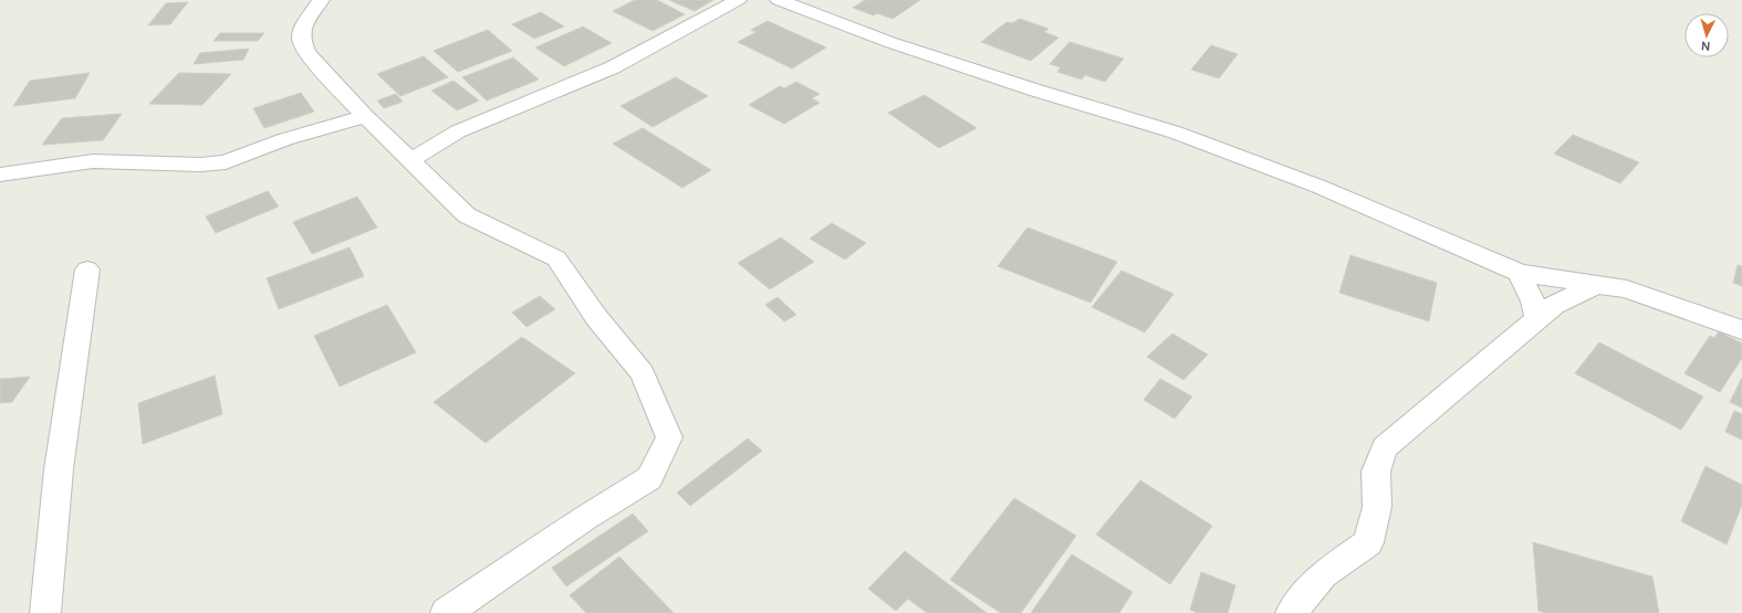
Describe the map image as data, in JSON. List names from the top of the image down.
{
  "north": "bottom"
}
